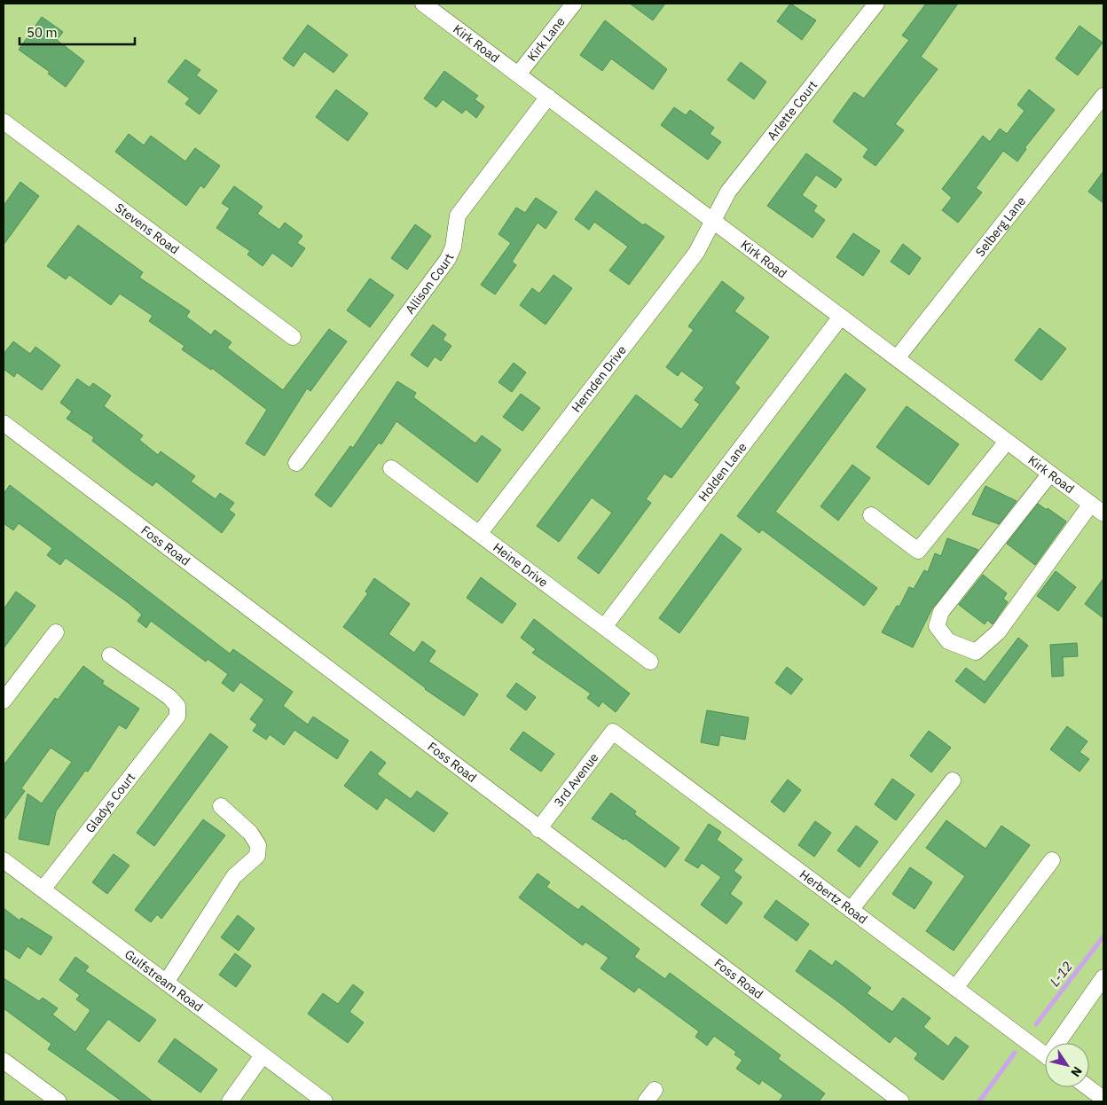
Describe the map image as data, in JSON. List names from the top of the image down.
{
  "streets": {
    "street": [
      "Kirk Lane",
      "Kirk Road",
      "Arlette Court",
      "Selberg Lane",
      "Stevens Road",
      "Allison Court",
      "Hernden Drive",
      "Holden Lane",
      "Foss Road",
      "Heine Drive",
      "3rd Avenue",
      "Gladys Court",
      "Herbertz Road",
      "Gulfstream Road"
    ]
  },
  "crossings": [
    ["Kirk Lane", "Kirk Road"],
    ["Kirk Road", "Arlette Court"],
    ["Kirk Road", "Selberg Lane"],
    ["Kirk Road", "Allison Court"],
    ["Kirk Road", "Hernden Drive"],
    ["Kirk Road", "Holden Lane"],
    ["Arlette Court", "Hernden Drive"],
    ["Hernden Drive", "Heine Drive"],
    ["Holden Lane", "Heine Drive"],
    ["Foss Road", "3rd Avenue"],
    ["3rd Avenue", "Herbertz Road"],
    ["Gladys Court", "Gulfstream Road"]
  ],
  "water": ["L-12"],
  "scale_bar": "50 m",
  "north": "bottom right"
}
